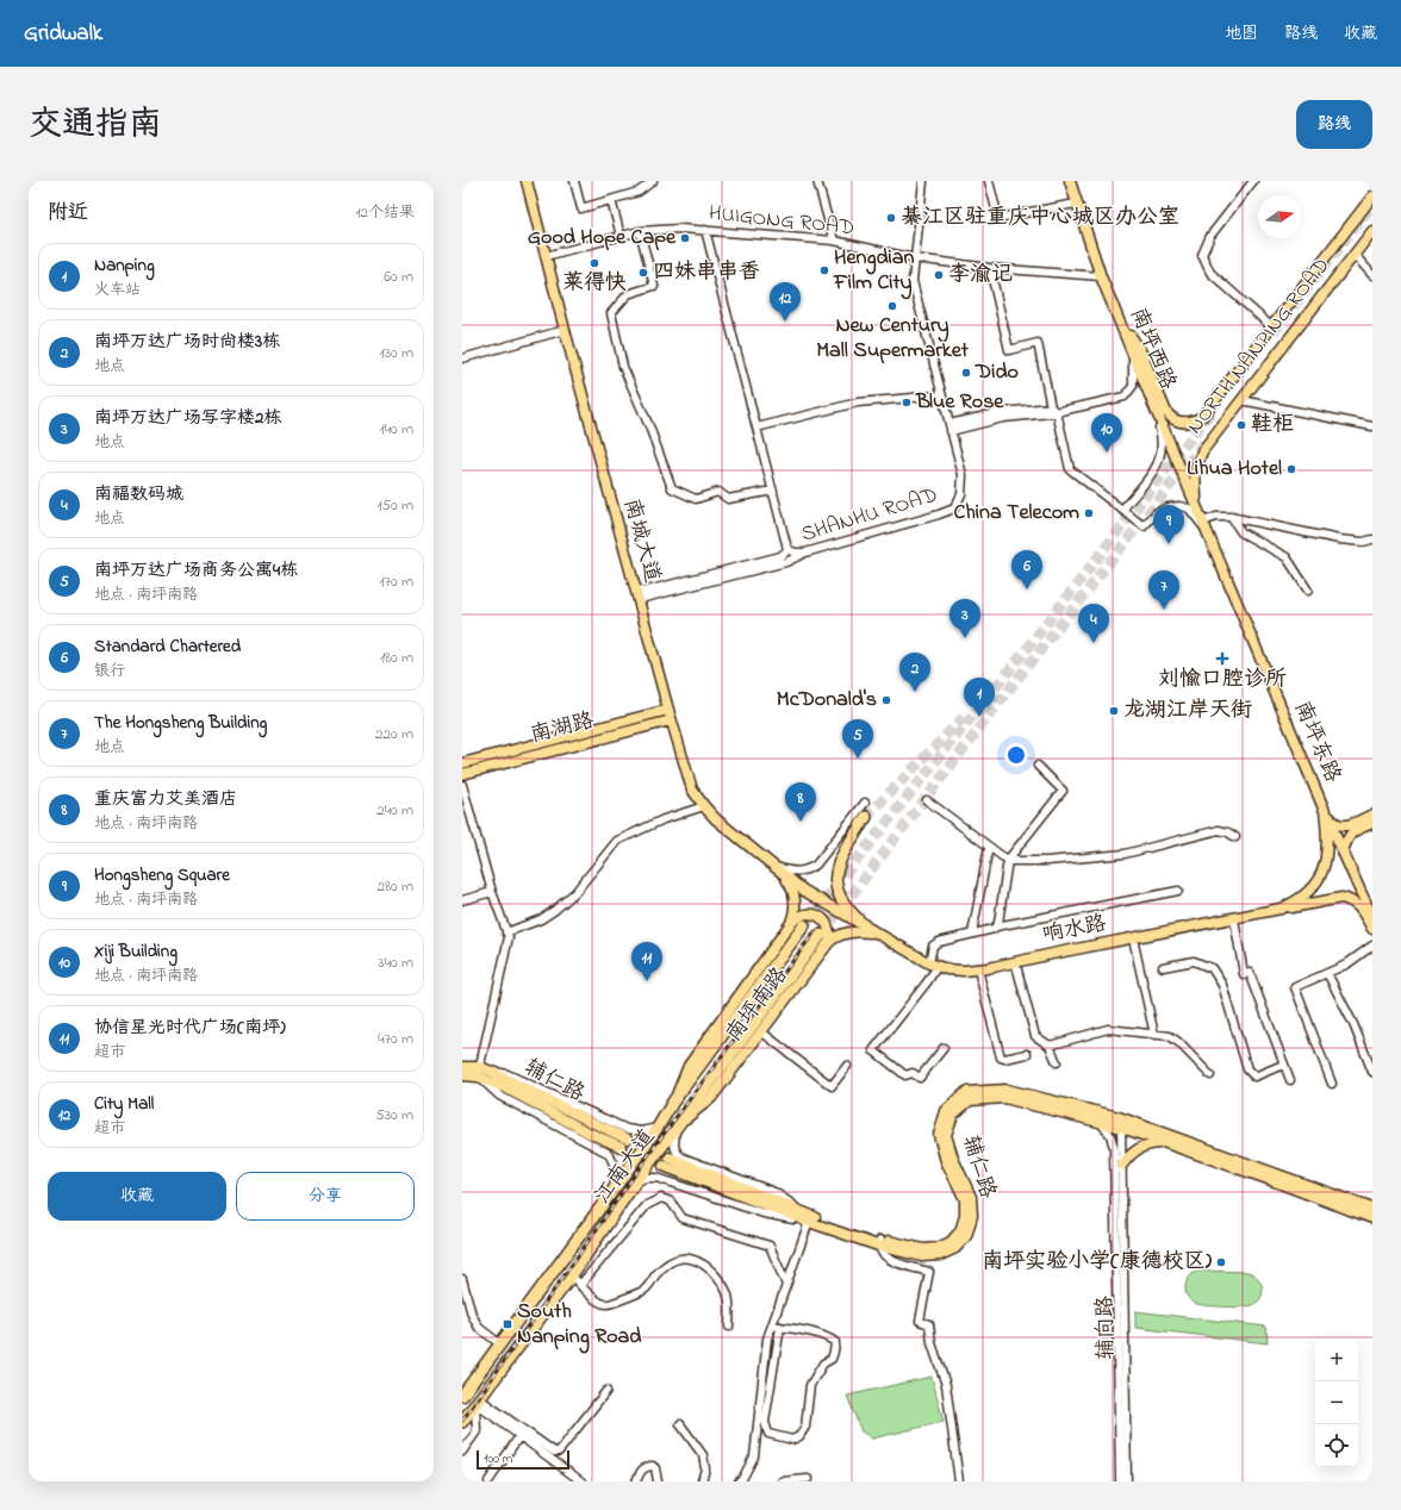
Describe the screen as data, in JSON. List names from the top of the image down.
{
  "streets": {
    "highway": ["江南大道"],
    "main road": [
      "NORTH NANPING ROAD",
      "南坪西路",
      "南城大道",
      "南湖路",
      "南坪东路",
      "响水路",
      "南坪南路",
      "辅仁路"
    ],
    "street": ["HUIGONG ROAD", "SHANHU ROAD", "辅向路"]
  },
  "crossings": [
    ["HUIGONG ROAD", "南坪西路"],
    ["HUIGONG ROAD", "SHANHU ROAD"],
    ["HUIGONG ROAD", "南城大道"],
    ["NORTH NANPING ROAD", "南坪西路"],
    ["NORTH NANPING ROAD", "南坪东路"],
    ["南坪西路", "南坪东路"],
    ["SHANHU ROAD", "南城大道"],
    ["南城大道", "南湖路"],
    ["南城大道", "响水路"],
    ["南城大道", "南坪南路"],
    ["南坪东路", "响水路"],
    ["响水路", "南坪南路"],
    ["南坪南路", "江南大道"],
    ["辅仁路", "辅向路"]
  ],
  "places": {
    "other": [
      "綦江区驻重庆中心城区办公室",
      "Good Hope Cape",
      "莱得快",
      "Hengdian Film City",
      "四妹串串香",
      "李渝记",
      "New Century Mall Supermarket",
      "Dido",
      "Blue Rose",
      "鞋柜",
      "Lihua Hotel",
      "China Telecom",
      "McDonald's",
      "龙湖江岸天街",
      "南坪实验小学(康德校区)"
    ],
    "health": ["刘愉口腔诊所"],
    "transit": ["South Nanping Road"]
  },
  "scale_bar": "100 m",
  "north": "right",
  "page": {
    "header": "Gridwalk",
    "nav": ["地图", "路线", "收藏"],
    "title": "交通指南",
    "buttons": [
      "路线",
      ["收藏", "分享"]
    ],
    "heading": ["附近", "12个结果"],
    "list": [
      {
        "mark": "1",
        "name": "Nanping",
        "note": "火车站",
        "value": "60 m"
      },
      {
        "mark": "2",
        "name": "南坪万达广场时尚楼3栋",
        "note": "地点",
        "value": "130 m"
      },
      {
        "mark": "3",
        "name": "南坪万达广场写字楼2栋",
        "note": "地点",
        "value": "140 m"
      },
      {
        "mark": "4",
        "name": "南福数码城",
        "note": "地点",
        "value": "150 m"
      },
      {
        "mark": "5",
        "name": "南坪万达广场商务公寓4栋",
        "note": "地点 · 南坪南路",
        "value": "170 m"
      },
      {
        "mark": "6",
        "name": "Standard Chartered",
        "note": "银行",
        "value": "180 m"
      },
      {
        "mark": "7",
        "name": "The Hongsheng Building",
        "note": "地点",
        "value": "220 m"
      },
      {
        "mark": "8",
        "name": "重庆富力艾美酒店",
        "note": "地点 · 南坪南路",
        "value": "240 m"
      },
      {
        "mark": "9",
        "name": "Hongsheng Square",
        "note": "地点 · 南坪南路",
        "value": "280 m"
      },
      {
        "mark": "10",
        "name": "Xiji Building",
        "note": "地点 · 南坪南路",
        "value": "340 m"
      },
      {
        "mark": "11",
        "name": "协信星光时代广场(南坪)",
        "note": "超市",
        "value": "470 m"
      },
      {
        "mark": "12",
        "name": "City Mall",
        "note": "超市",
        "value": "530 m"
      }
    ],
    "pins": [
      "12",
      "10",
      "9",
      "6",
      "7",
      "3",
      "4",
      "2",
      "1",
      "5",
      "8",
      "11"
    ],
    "map_buttons": ["+", "−"],
    "scale": "100 m"
  }
}
